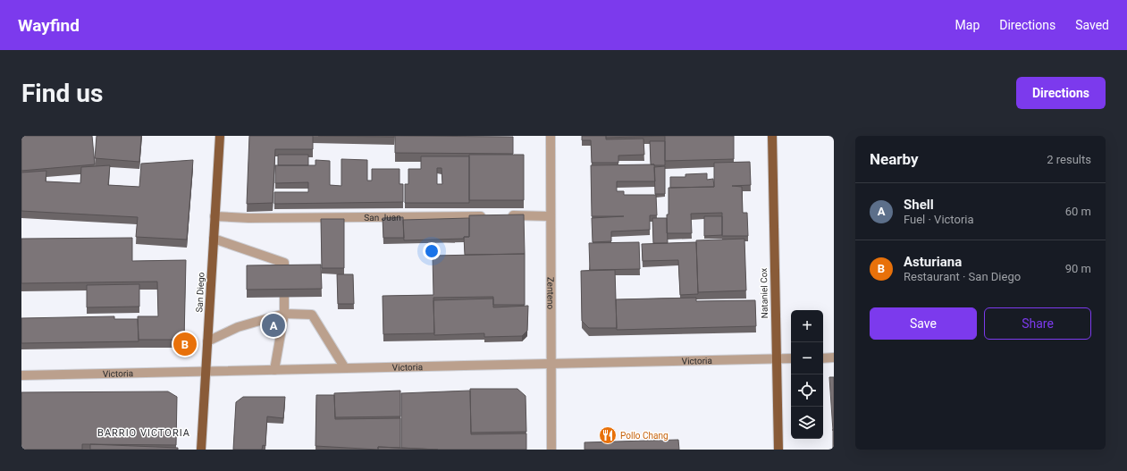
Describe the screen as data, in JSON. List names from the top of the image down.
{
  "streets": {
    "main road": ["San Diego", "Nataniel Cox"],
    "street": ["San Juan", "Zenteno", "Victoria"]
  },
  "crossings": [
    ["San Juan", "San Diego"],
    ["San Diego", "Victoria"],
    ["Zenteno", "Victoria"],
    ["Nataniel Cox", "Victoria"]
  ],
  "districts": ["BARRIO VICTORIA"],
  "places": {
    "restaurant": ["Pollo Chang"]
  },
  "page": {
    "header": "Wayfind",
    "nav": ["Map", "Directions", "Saved"],
    "buttons": [
      "Directions",
      ["Save", "Share"]
    ],
    "title": "Find us",
    "heading": ["Nearby", "2 results"],
    "list": [
      {
        "mark": "A",
        "name": "Shell",
        "note": "Fuel · Victoria",
        "value": "60 m"
      },
      {
        "mark": "B",
        "name": "Asturiana",
        "note": "Restaurant · San Diego",
        "value": "90 m"
      }
    ],
    "map_buttons": ["+", "−"],
    "pins": ["A", "B"]
  }
}
